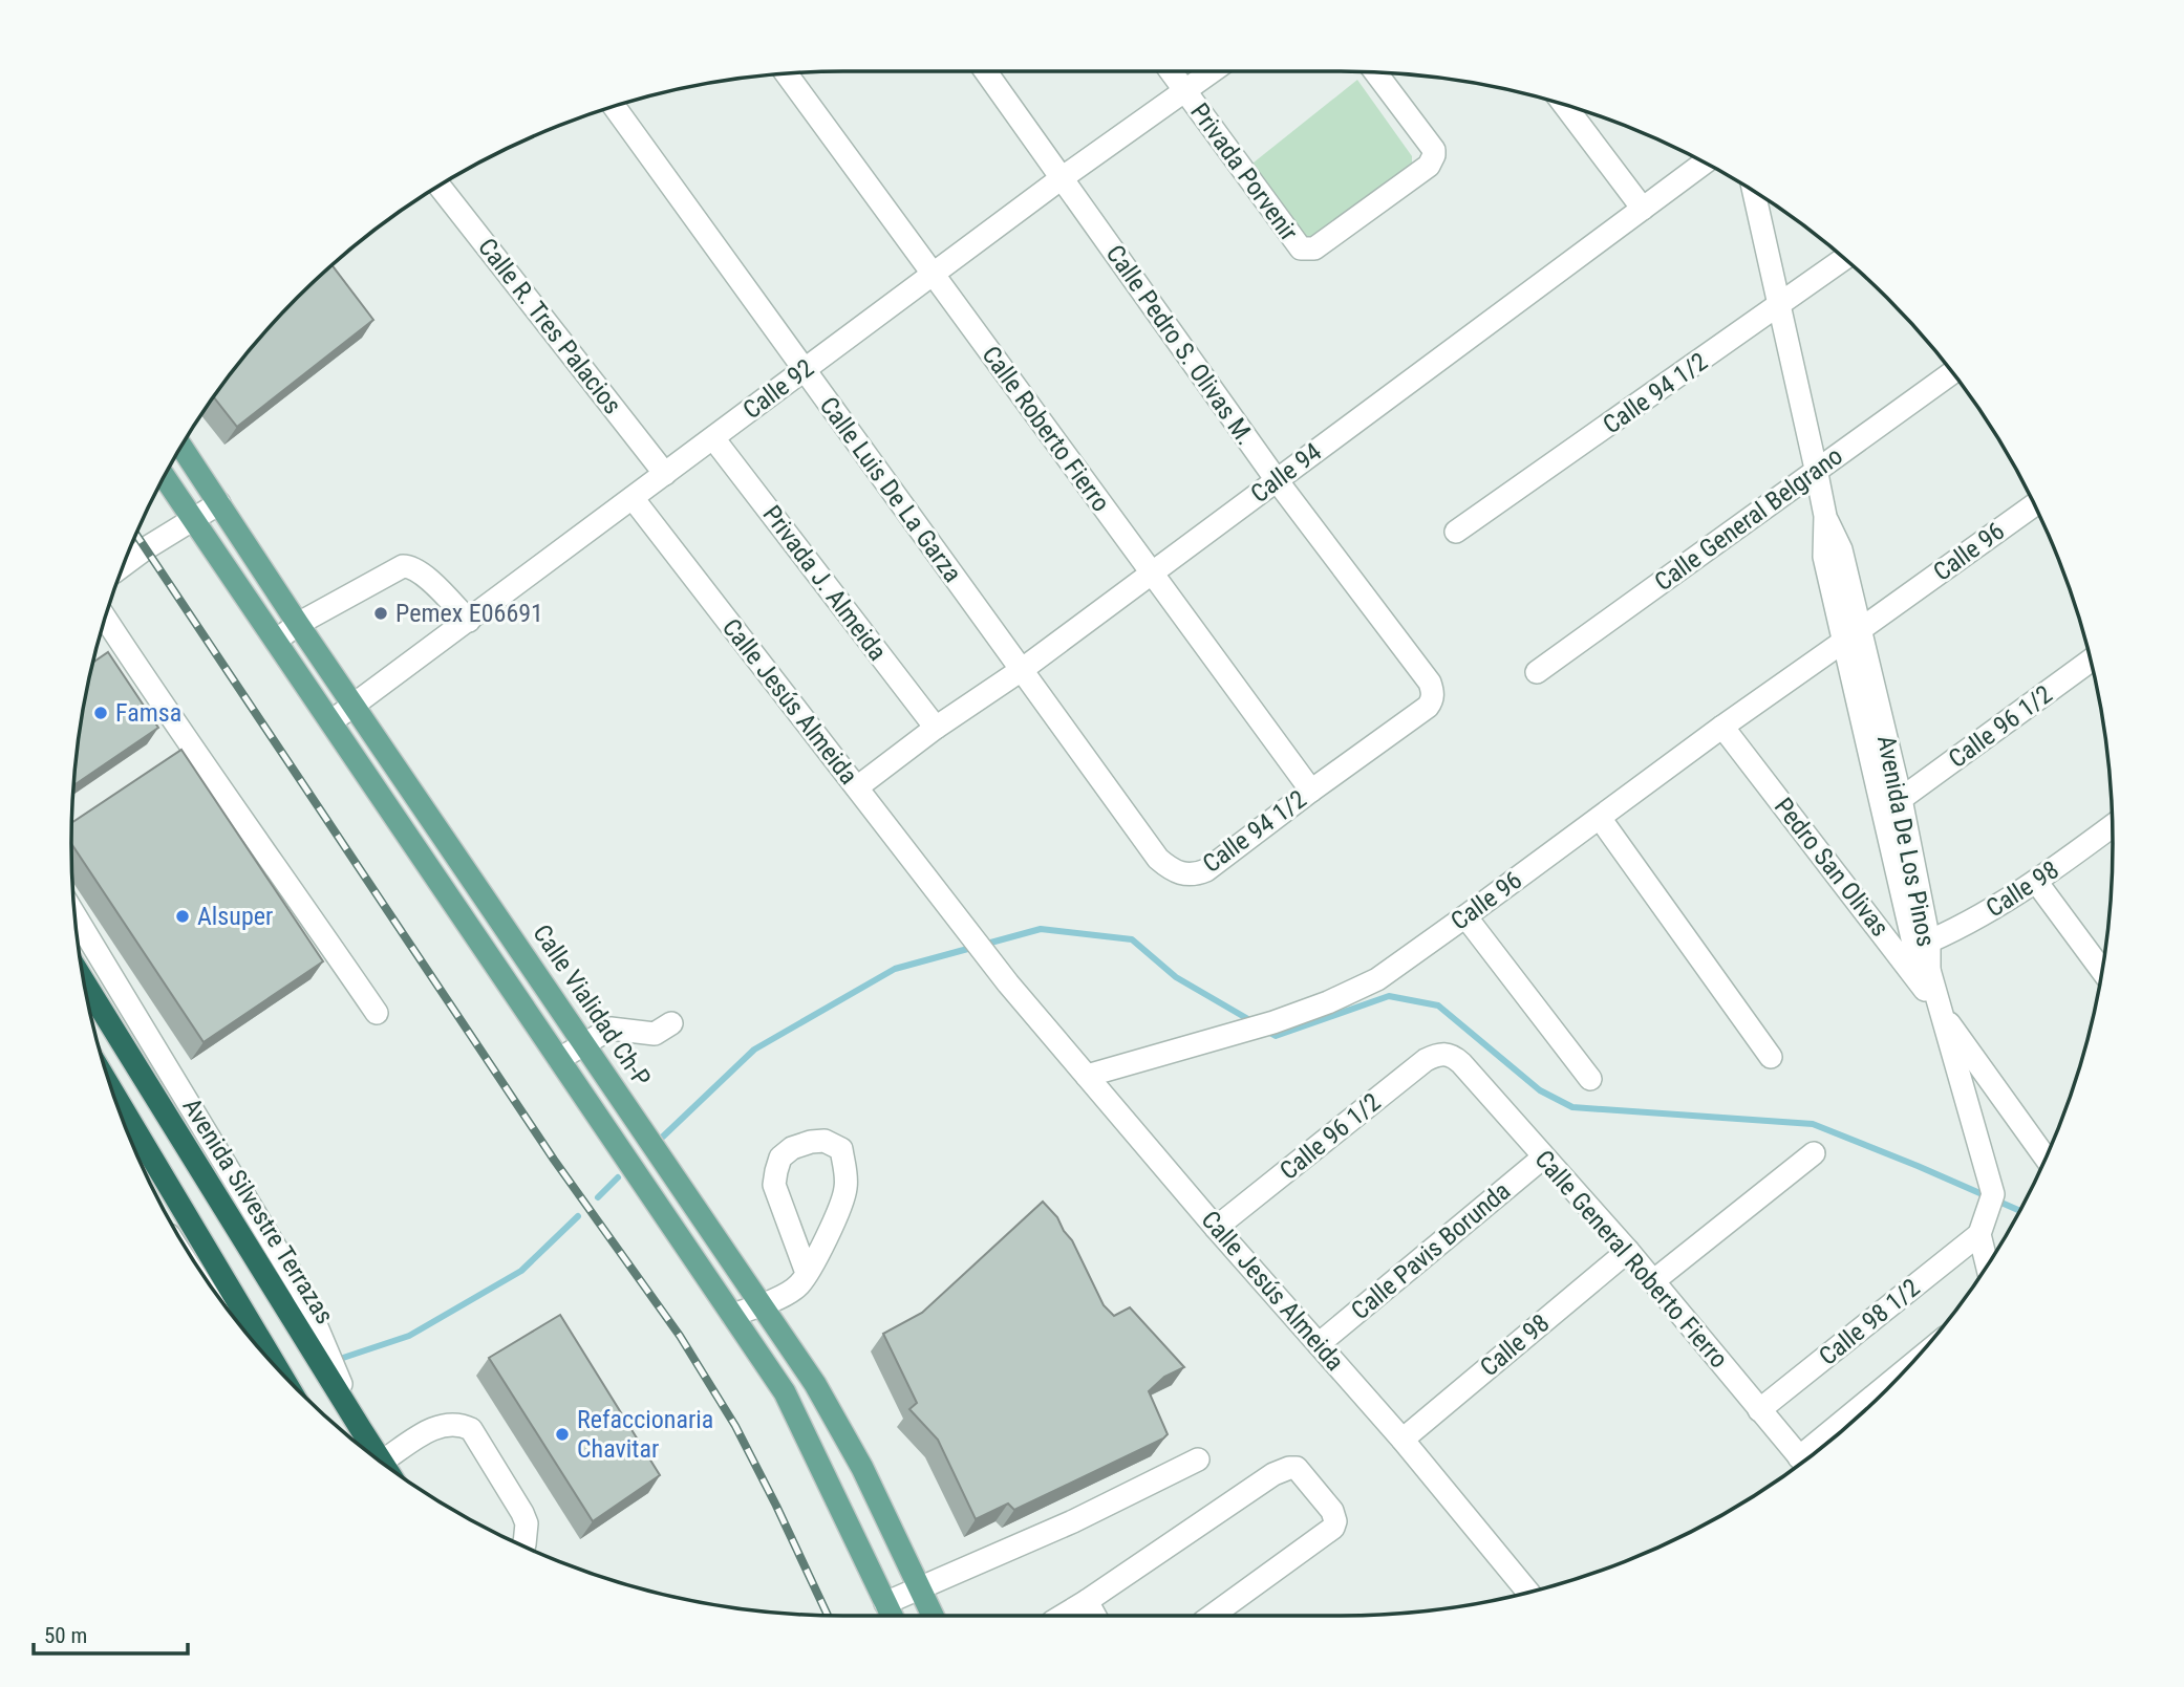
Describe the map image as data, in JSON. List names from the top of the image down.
{
  "streets": {
    "highway": ["Avenida Silvestre Terrazas"],
    "main road": ["Calle Vialidad Ch-P"],
    "street": [
      "Privada Porvenir",
      "Calle R. Tres Palacios",
      "Calle Pedro S. Olivas M.",
      "Calle 92",
      "Calle 94 1/2",
      "Calle Roberto Fierro",
      "Calle 94",
      "Calle Luis De La Garza",
      "Calle General Belgrano",
      "Calle 96",
      "Privada J. Almeida",
      "Calle Jesús Almeida",
      "Calle 96 1/2",
      "Avenida De Los Pinos",
      "Pedro San Olivas",
      "Calle 98",
      "Calle Pavis Borunda",
      "Calle General Roberto Fierro",
      "Calle 98 1/2"
    ]
  },
  "crossings": [
    ["Privada Porvenir", "Calle 92"],
    ["Calle R. Tres Palacios", "Calle 92"],
    ["Calle Pedro S. Olivas M.", "Calle 92"],
    ["Calle Pedro S. Olivas M.", "Calle 94 1/2"],
    ["Calle Pedro S. Olivas M.", "Calle 94"],
    ["Calle 92", "Calle Roberto Fierro"],
    ["Calle 92", "Calle Luis De La Garza"],
    ["Calle 92", "Privada J. Almeida"],
    ["Calle 92", "Calle Jesús Almeida"],
    ["Calle 92", "Calle Vialidad Ch-P"],
    ["Calle 94 1/2", "Calle Roberto Fierro"],
    ["Calle 94 1/2", "Calle Luis De La Garza"],
    ["Calle 94 1/2", "Avenida De Los Pinos"],
    ["Calle Roberto Fierro", "Calle 94"],
    ["Calle 94", "Calle Luis De La Garza"],
    ["Calle 94", "Privada J. Almeida"],
    ["Calle 94", "Calle Jesús Almeida"],
    ["Calle General Belgrano", "Avenida De Los Pinos"],
    ["Calle 96", "Calle Jesús Almeida"],
    ["Calle 96", "Avenida De Los Pinos"],
    ["Calle 96", "Pedro San Olivas"],
    ["Calle Jesús Almeida", "Calle 96 1/2"],
    ["Calle Jesús Almeida", "Calle 98"],
    ["Calle Jesús Almeida", "Calle Pavis Borunda"],
    ["Calle 96 1/2", "Avenida De Los Pinos"],
    ["Calle 96 1/2", "Calle General Roberto Fierro"],
    ["Avenida De Los Pinos", "Pedro San Olivas"],
    ["Avenida De Los Pinos", "Calle 98"],
    ["Pedro San Olivas", "Calle 98"],
    ["Calle 98", "Calle General Roberto Fierro"],
    ["Calle Pavis Borunda", "Calle General Roberto Fierro"],
    ["Calle General Roberto Fierro", "Calle 98 1/2"]
  ],
  "places": [
    "Pemex E06691",
    "Famsa",
    "Alsuper",
    "Refaccionaria Chavitar"
  ],
  "scale_bar": "50 m"
}
